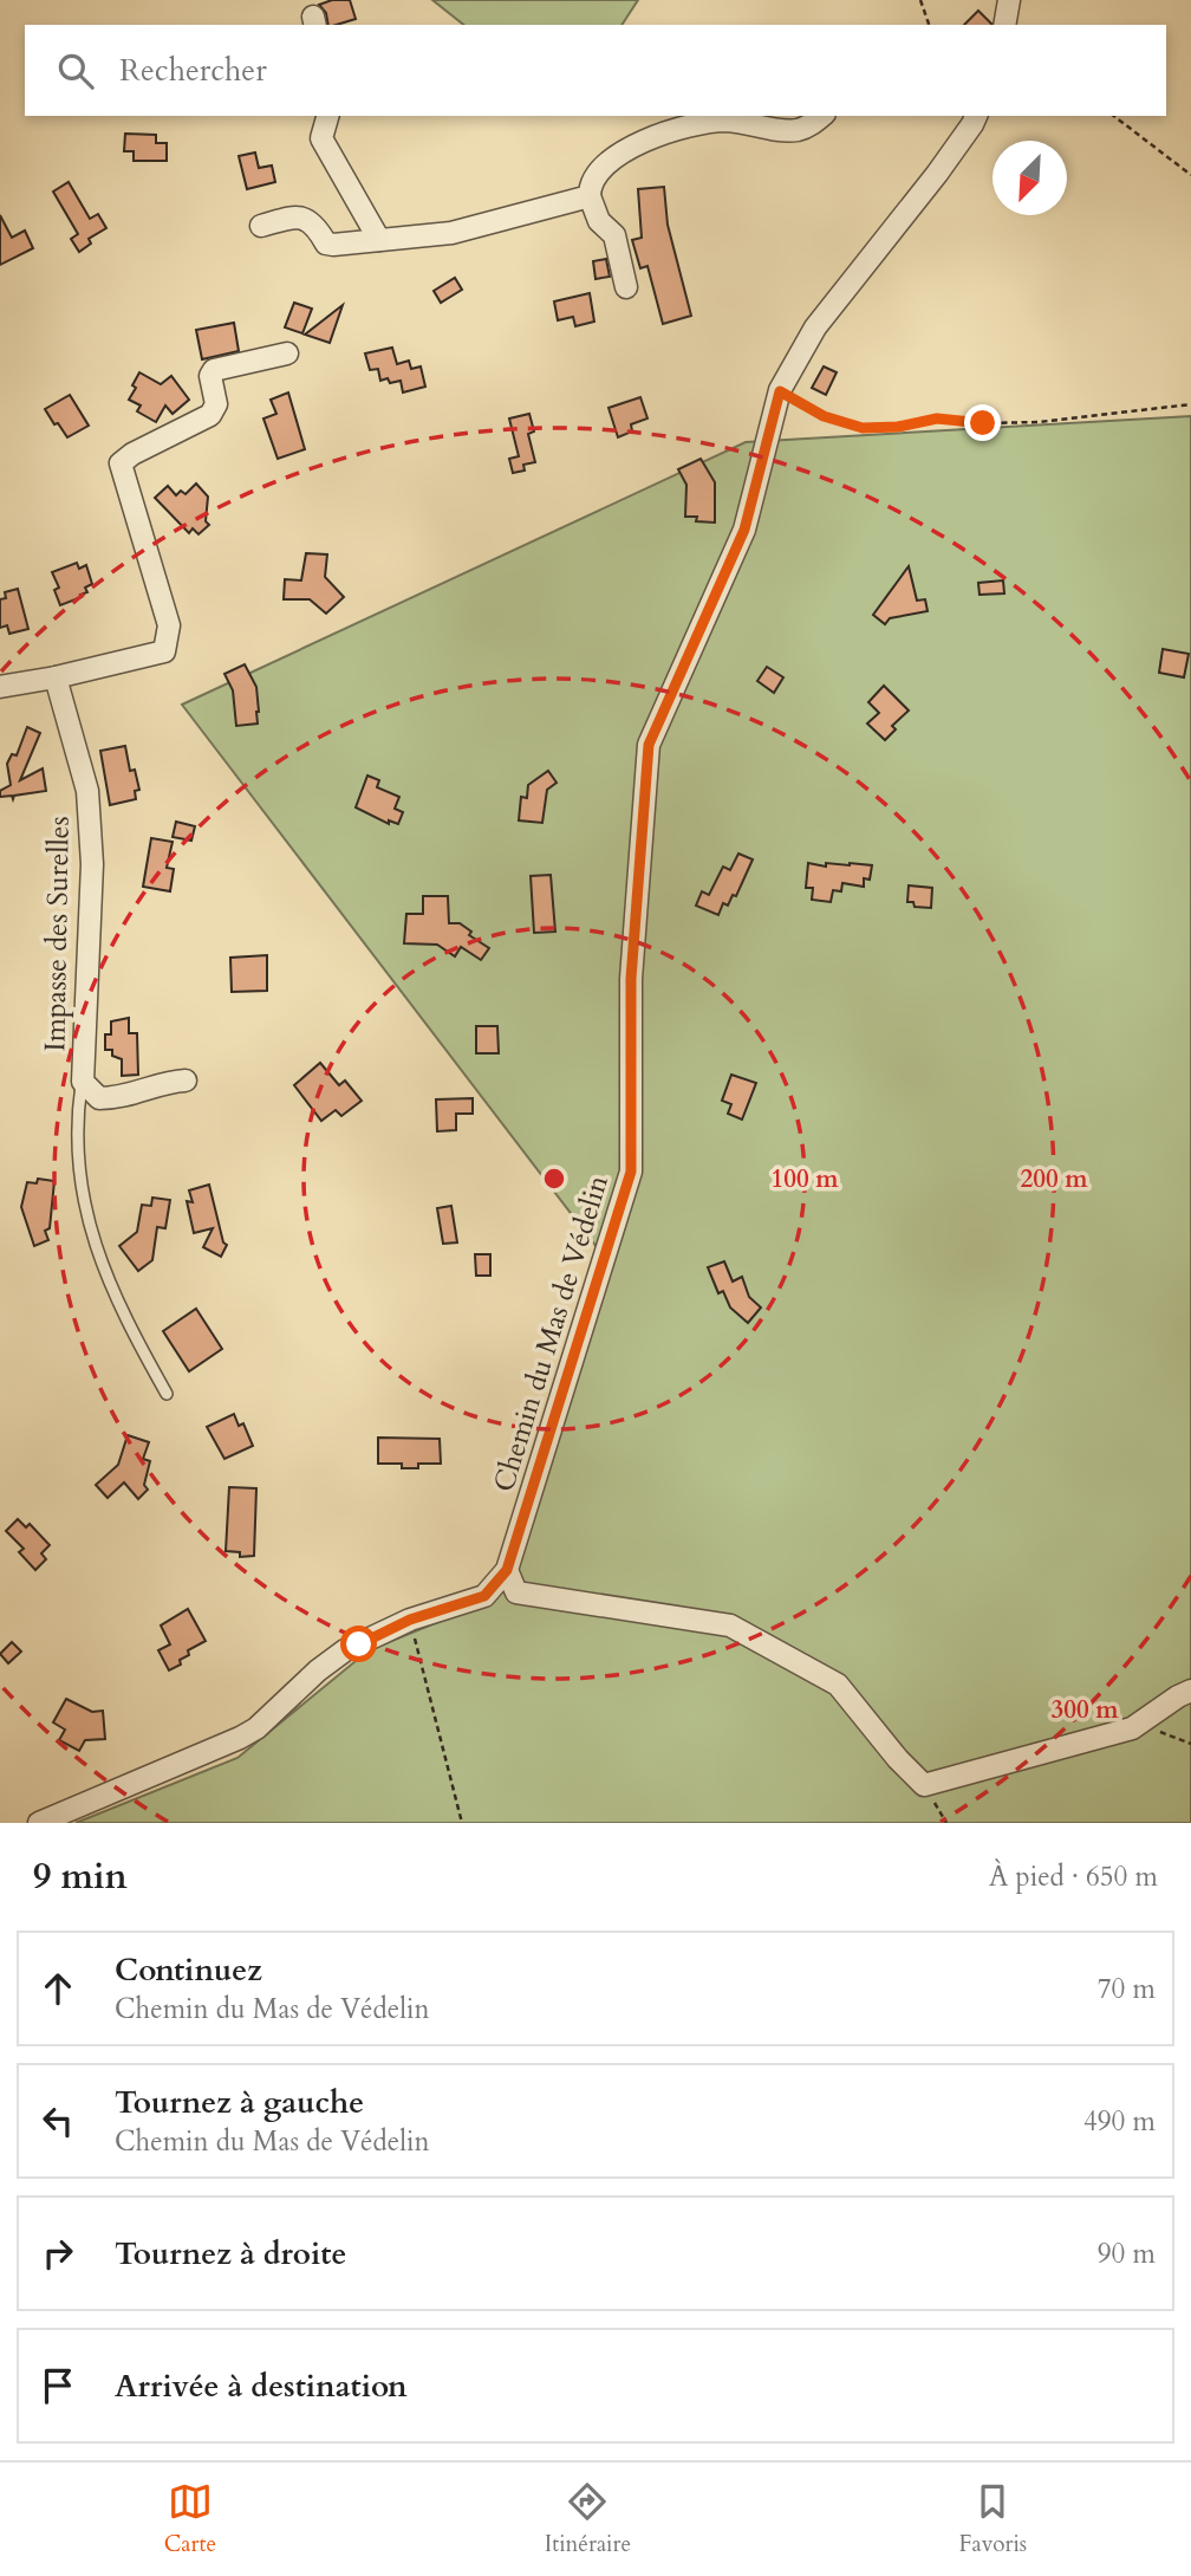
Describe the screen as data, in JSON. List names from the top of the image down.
{
  "streets": {
    "street": ["Impasse des Surelles", "Chemin du Mas de Védelin"]
  },
  "north": "bottom left",
  "page": {
    "search": "Rechercher",
    "heading": ["9 min", "À pied · 650 m"],
    "list": [
      ["Continuez", "Chemin du Mas de Védelin", "70 m"],
      ["Tournez à gauche", "Chemin du Mas de Védelin", "490 m"],
      ["Tournez à droite", "90 m"],
      "Arrivée à destination"
    ],
    "nav": ["Carte", "Itinéraire", "Favoris"]
  },
  "rings": ["100 m", "200 m", "300 m"]
}
